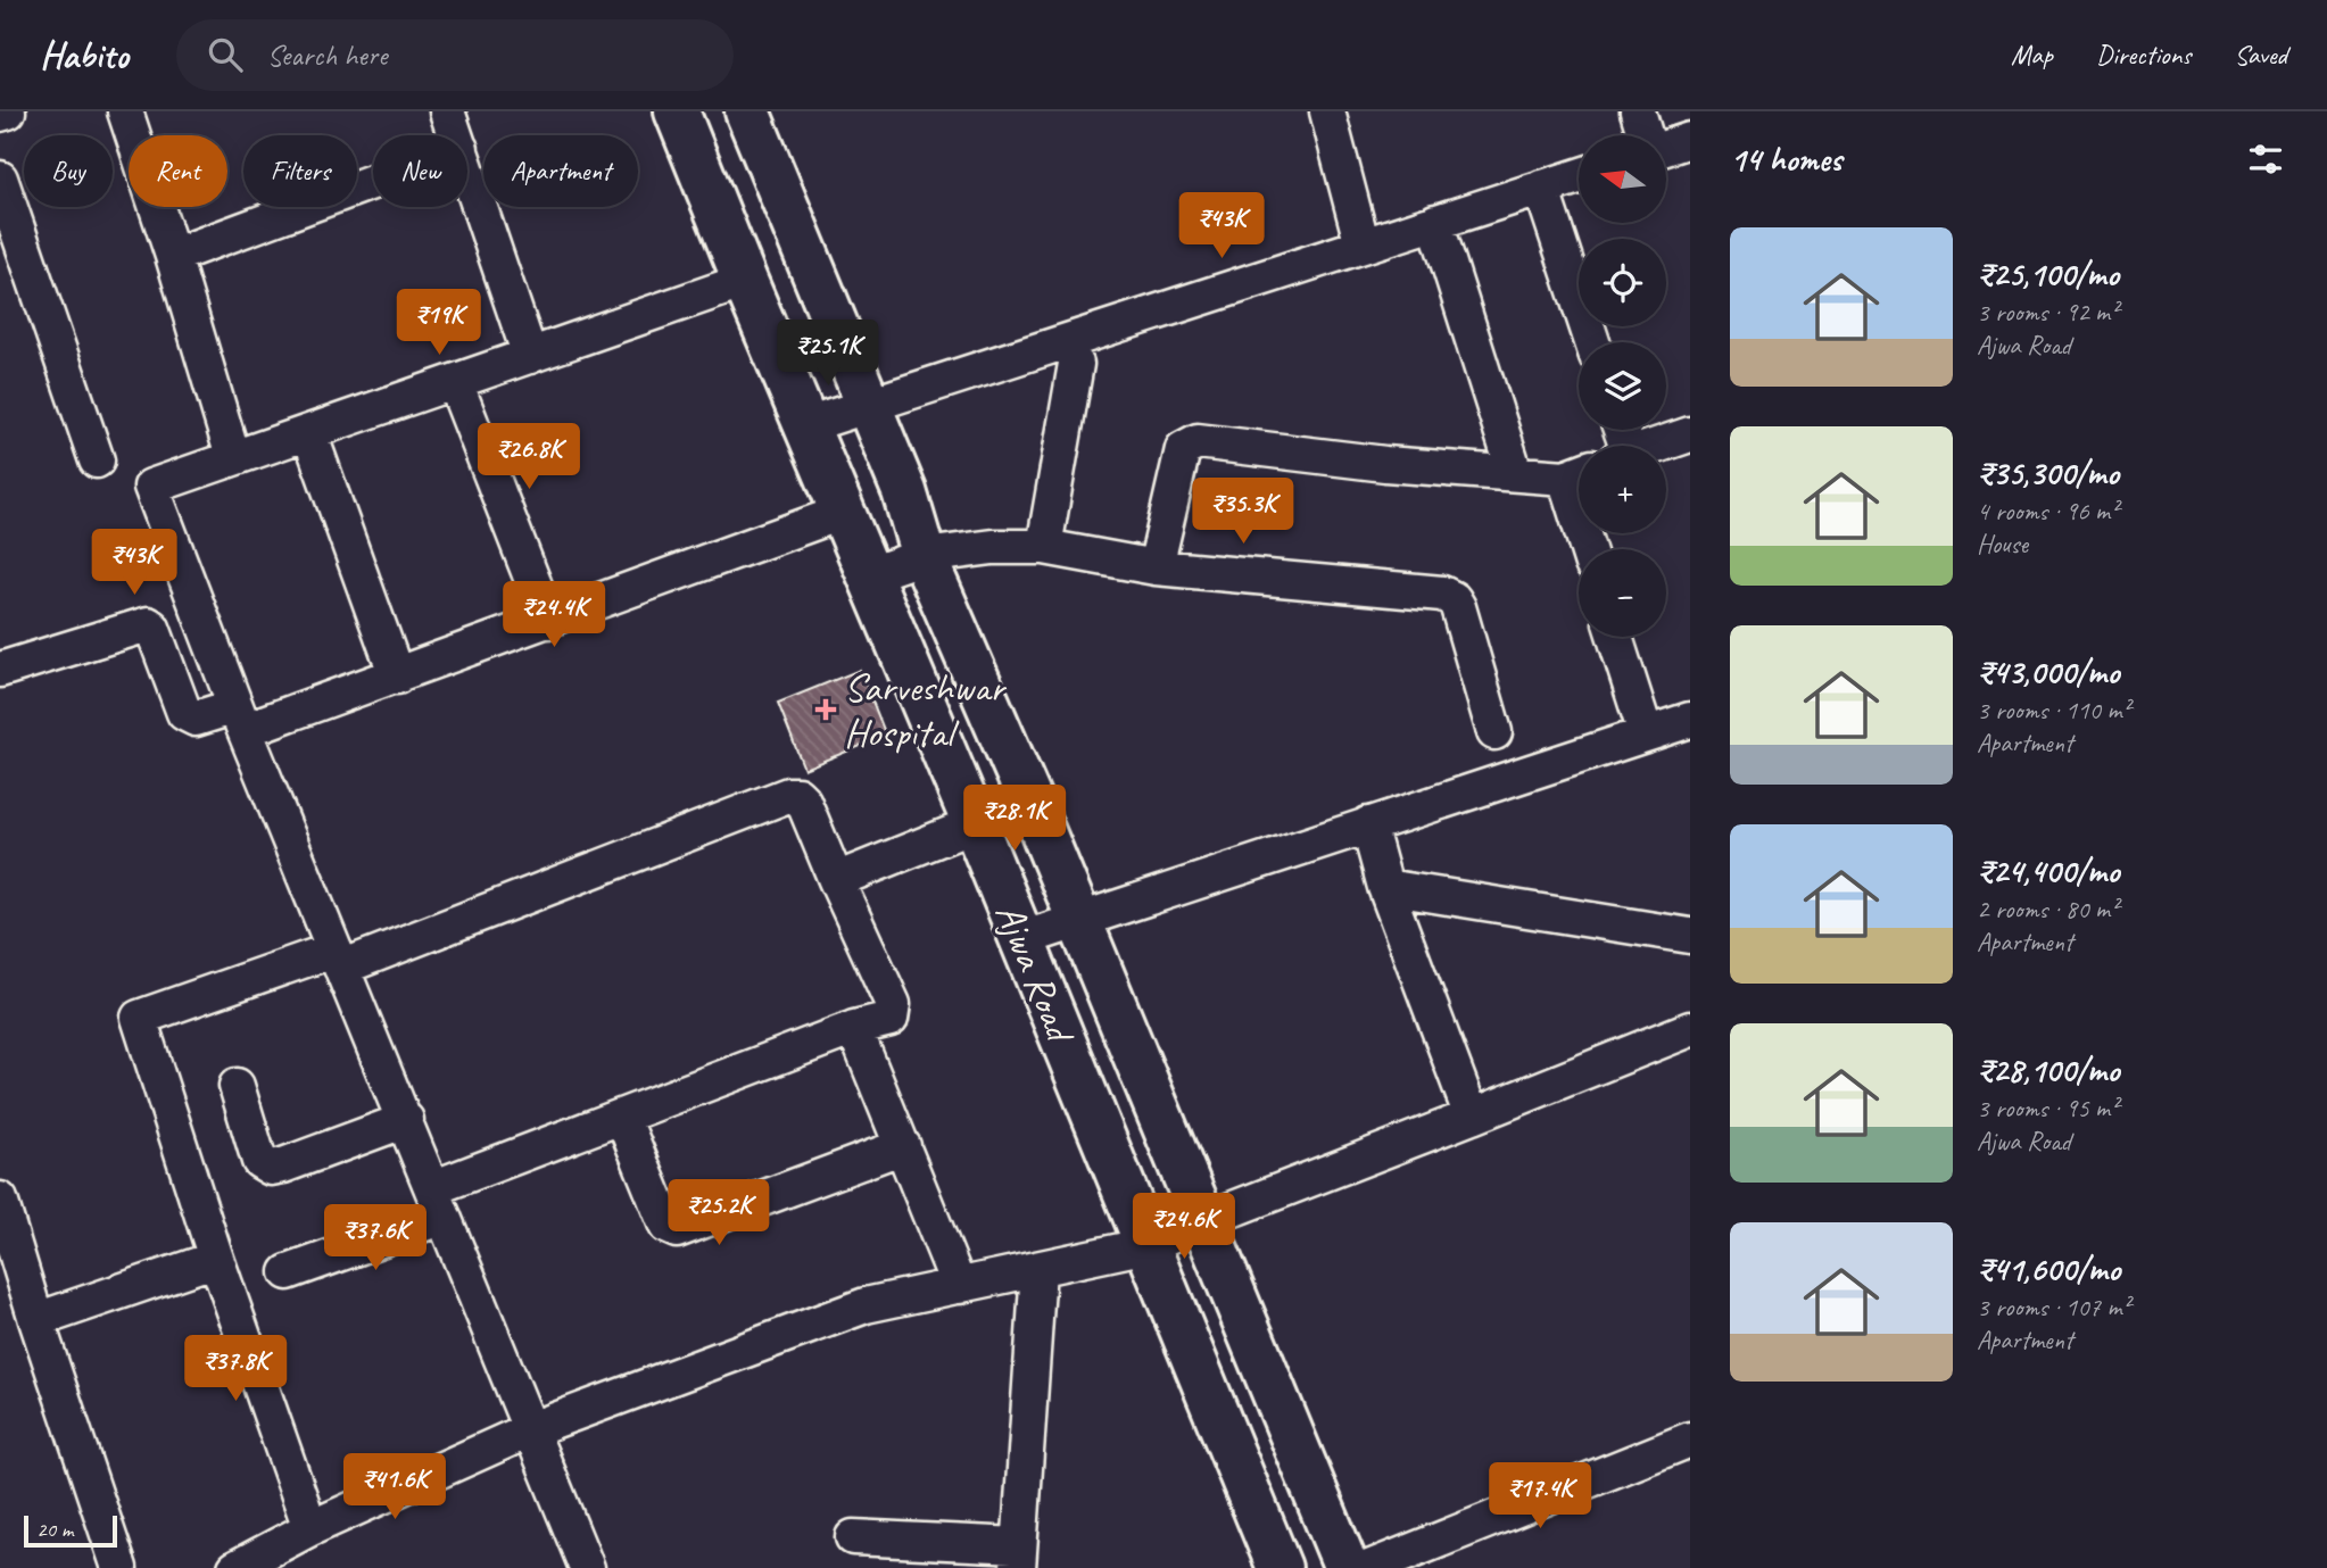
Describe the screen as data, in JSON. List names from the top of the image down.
{
  "streets": {
    "main road": ["Ajwa Road"]
  },
  "places": {
    "health": ["Sarveshwar Hospital"]
  },
  "scale_bar": "20 m",
  "north": "left",
  "page": {
    "header": "Habito",
    "search": "Search here",
    "nav": ["Map", "Directions", "Saved"],
    "heading": "14 homes",
    "map_buttons": ["+", "−"],
    "chip": [
      "Buy",
      "Rent",
      "Filters",
      "New",
      "Apartment"
    ],
    "price": [
      "₹43K",
      "₹19K",
      "₹25.1K",
      "₹26.8K",
      "₹35.3K",
      "₹43K",
      "₹24.4K",
      "₹28.1K",
      "₹25.2K",
      "₹24.6K",
      "₹37.6K",
      "₹37.8K",
      "₹41.6K",
      "₹17.4K"
    ],
    "list": [
      {
        "name": "₹25,100/mo",
        "note": "3 rooms · 92 m² · Ajwa Road"
      },
      {
        "name": "₹35,300/mo",
        "note": "4 rooms · 96 m² · House"
      },
      {
        "name": "₹43,000/mo",
        "note": "3 rooms · 110 m² · Apartment"
      },
      {
        "name": "₹24,400/mo",
        "note": "2 rooms · 80 m² · Apartment"
      },
      {
        "name": "₹28,100/mo",
        "note": "3 rooms · 95 m² · Ajwa Road"
      },
      {
        "name": "₹41,600/mo",
        "note": "3 rooms · 107 m² · Apartment"
      }
    ],
    "scale": "20 m"
  }
}
